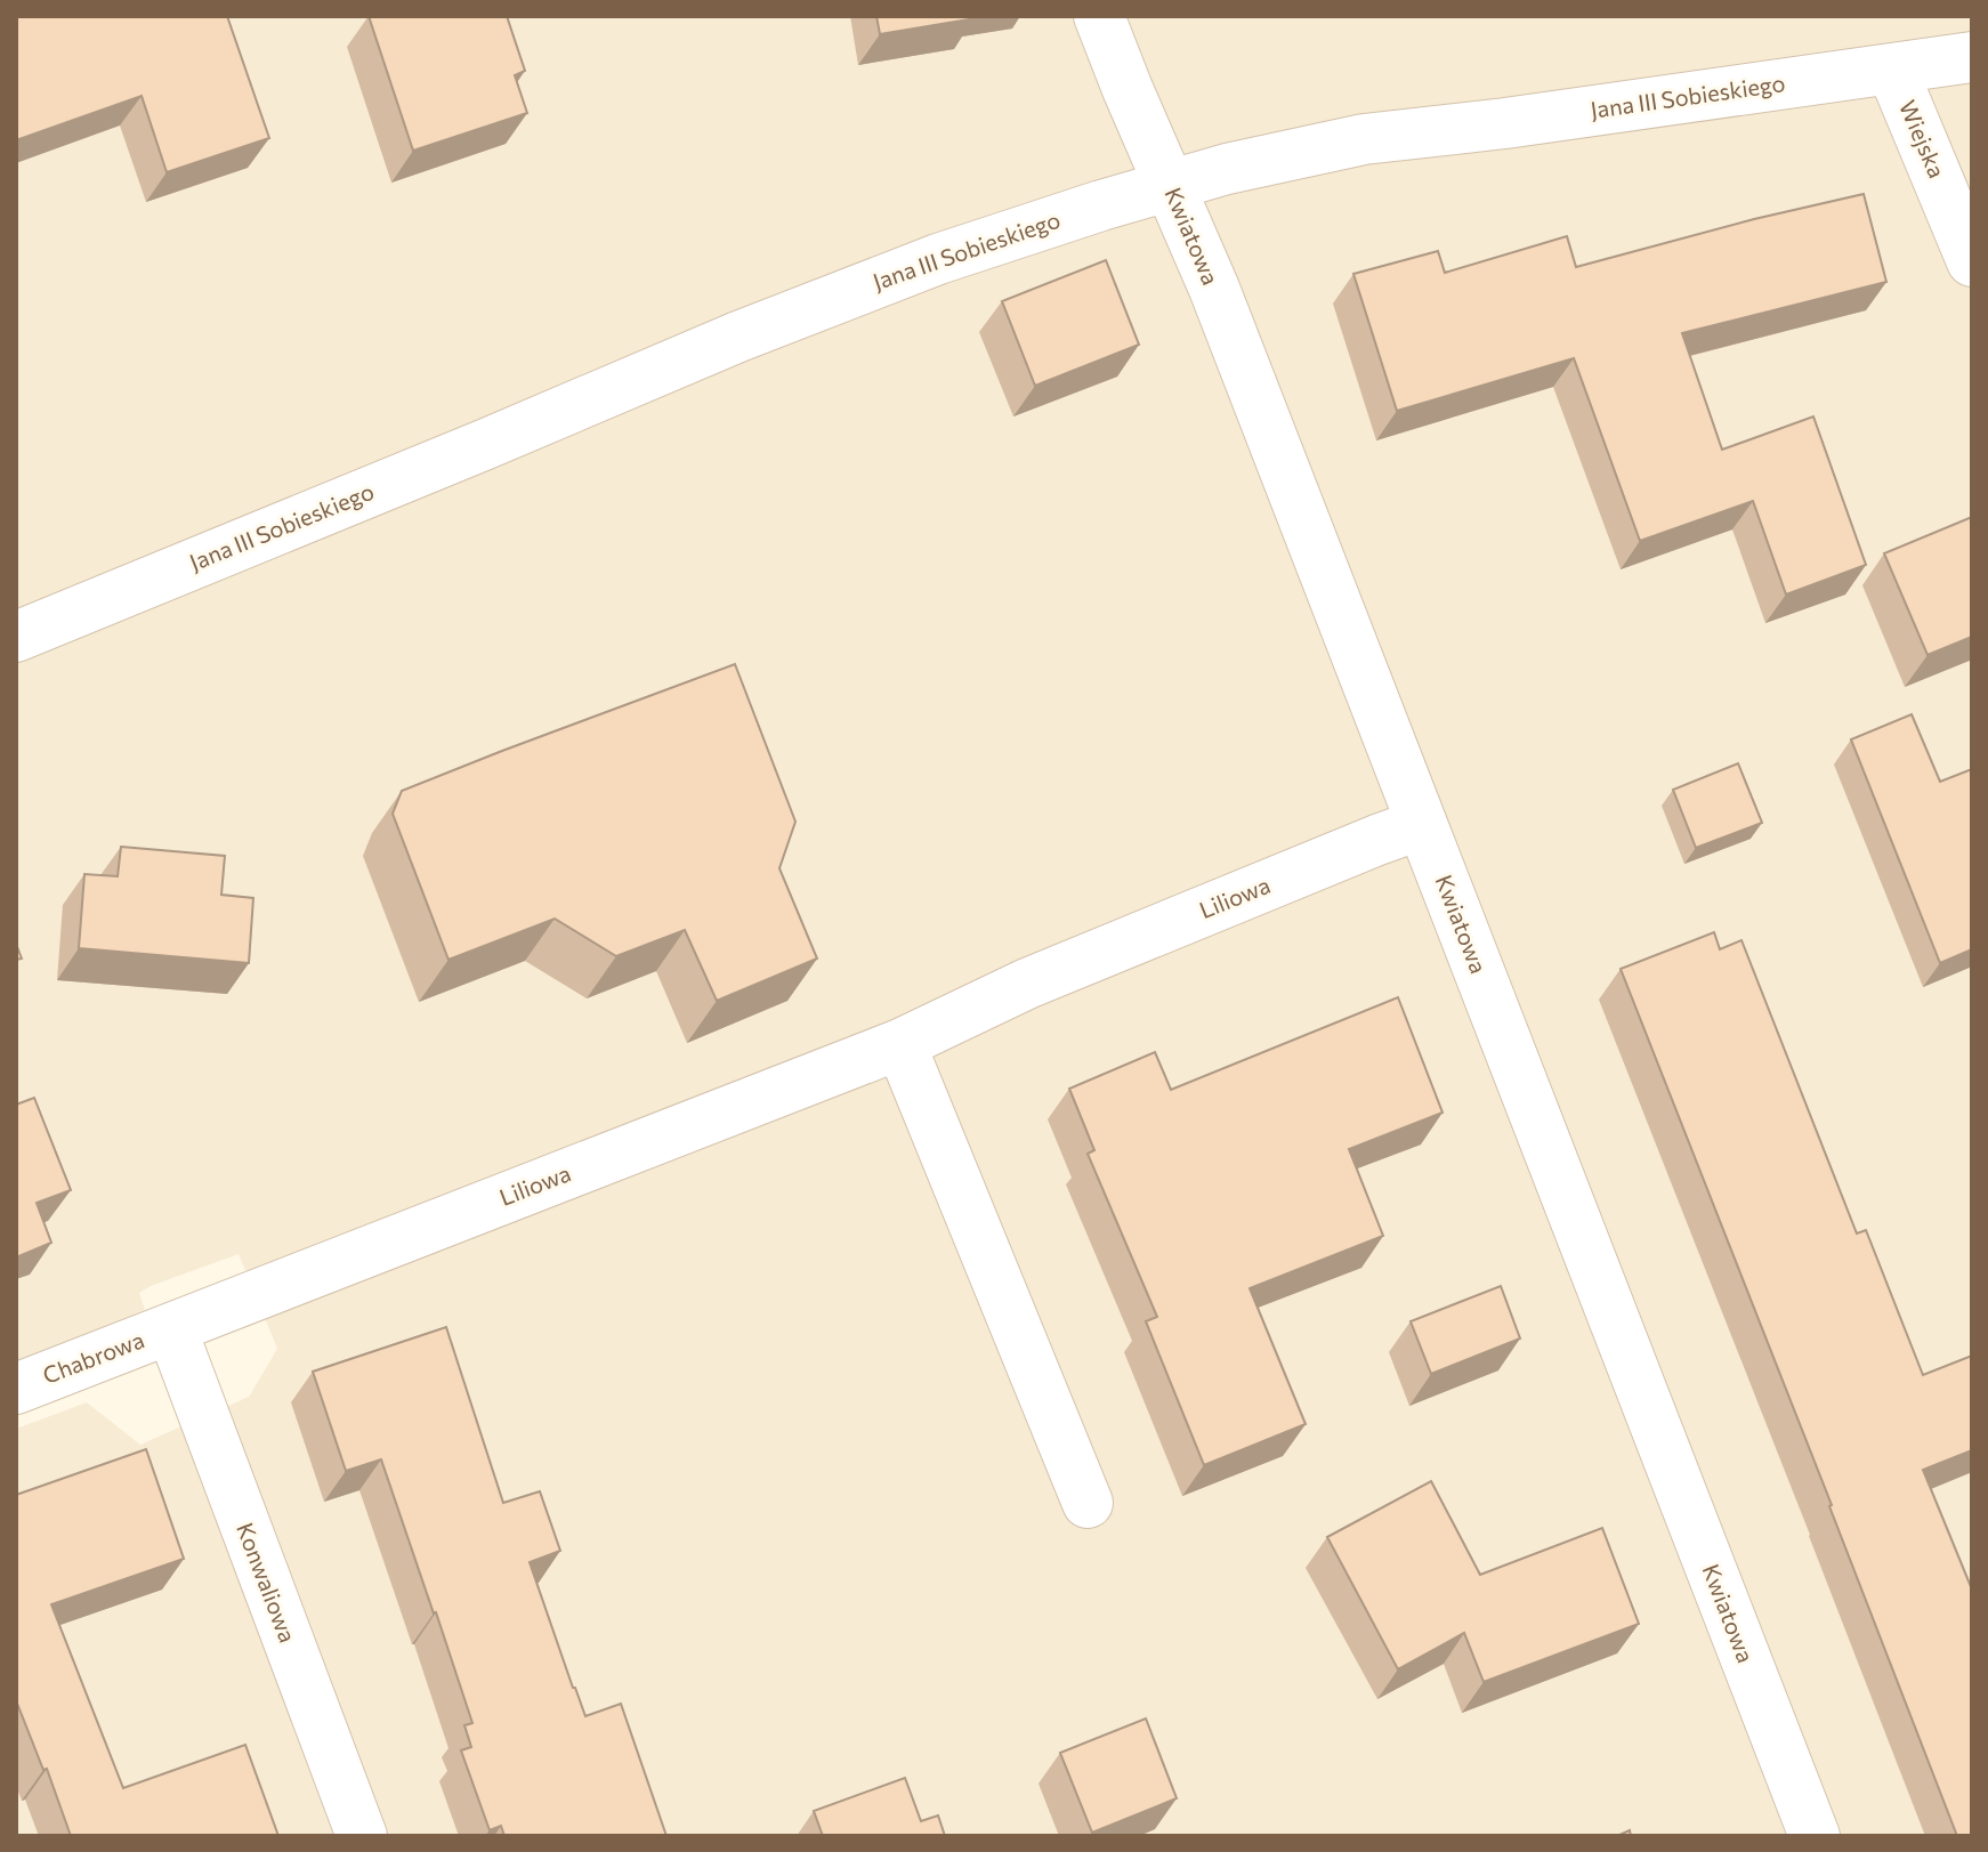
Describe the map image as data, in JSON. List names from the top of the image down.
{
  "streets": {
    "street": [
      "Jana III Sobieskiego",
      "Wiejska",
      "Kwiatowa",
      "Liliowa",
      "Chabrowa",
      "Konwaliowa"
    ]
  },
  "crossings": [
    ["Jana III Sobieskiego", "Wiejska"],
    ["Jana III Sobieskiego", "Kwiatowa"],
    ["Kwiatowa", "Liliowa"],
    ["Liliowa", "Chabrowa"],
    ["Liliowa", "Konwaliowa"],
    ["Chabrowa", "Konwaliowa"]
  ]
}
